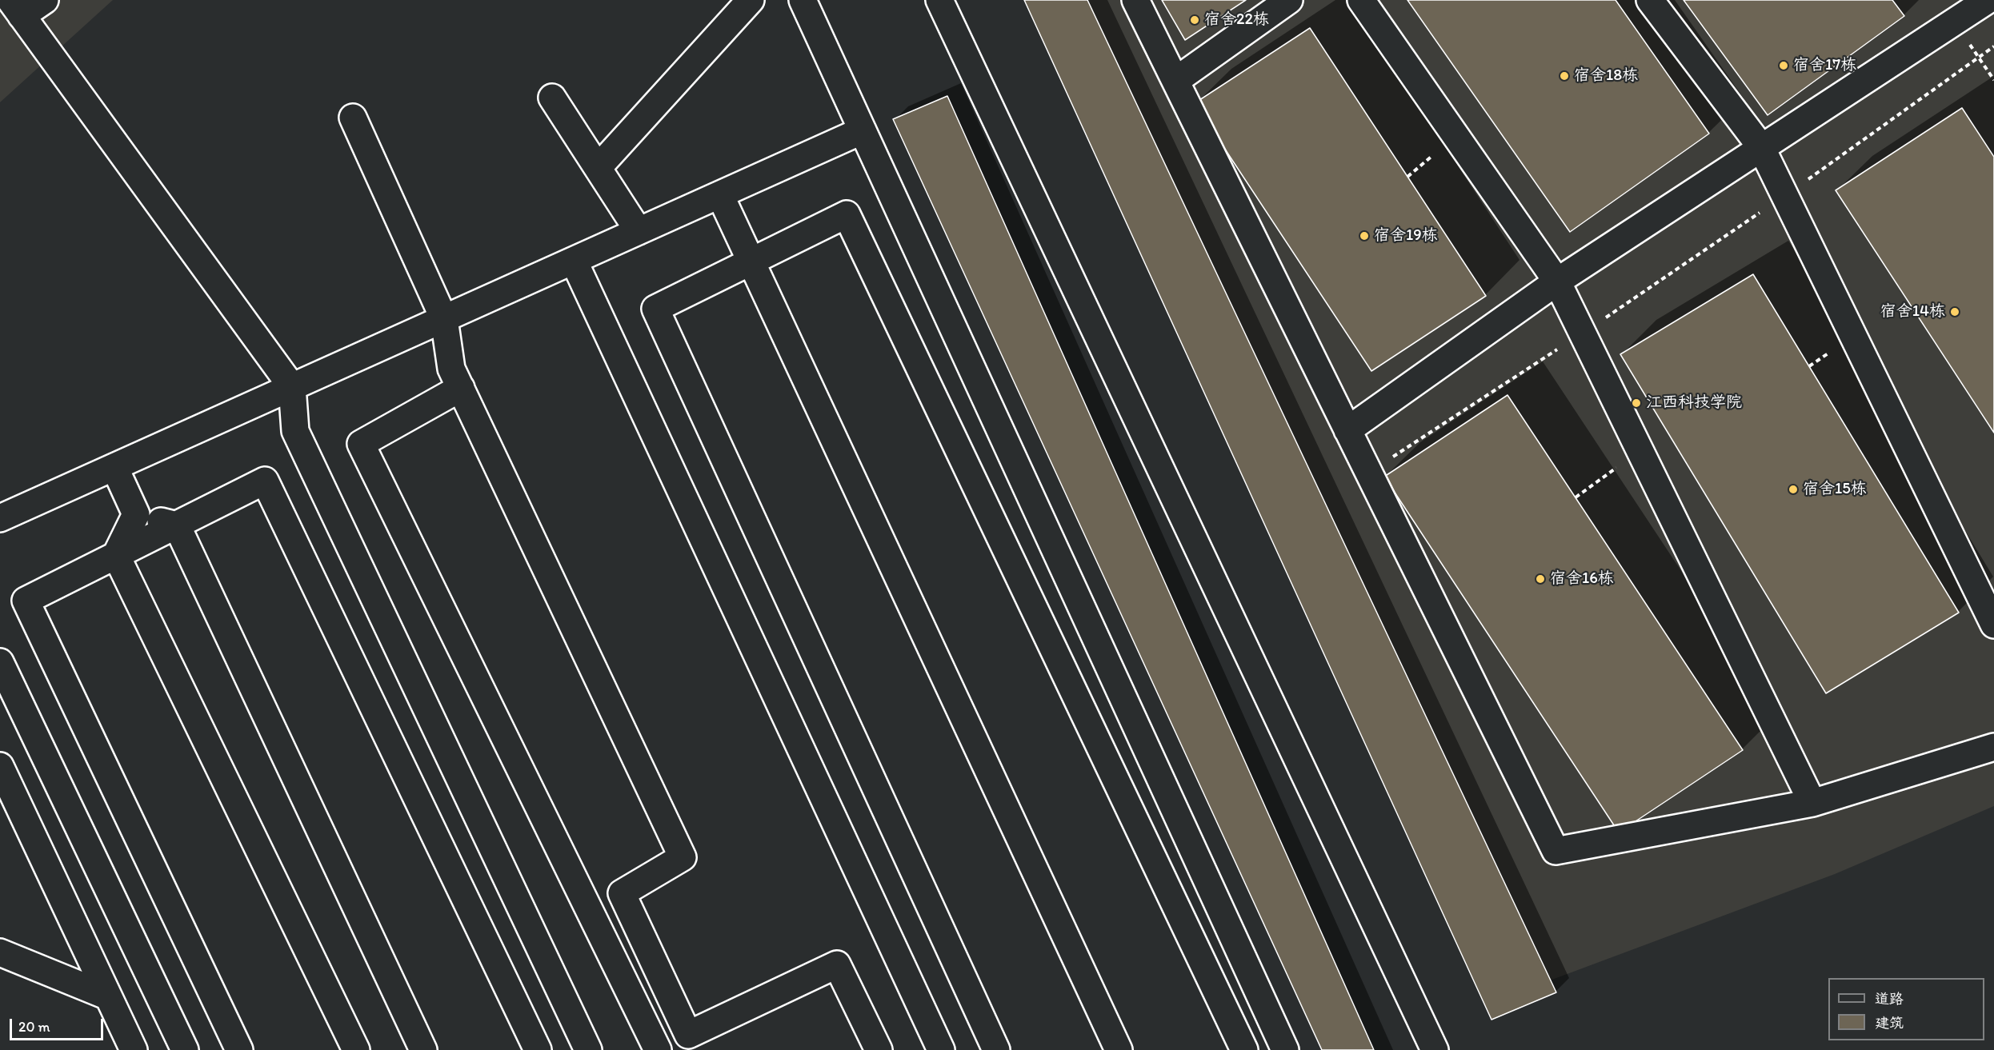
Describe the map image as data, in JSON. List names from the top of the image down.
{
  "places": [
    "宿舍22栋",
    "宿舍17栋",
    "宿舍18栋",
    "宿舍19栋",
    "宿舍14栋",
    "江西科技学院",
    "宿舍15栋",
    "宿舍16栋"
  ],
  "legend": ["道路", "建筑"],
  "scale_bar": "20 m"
}
